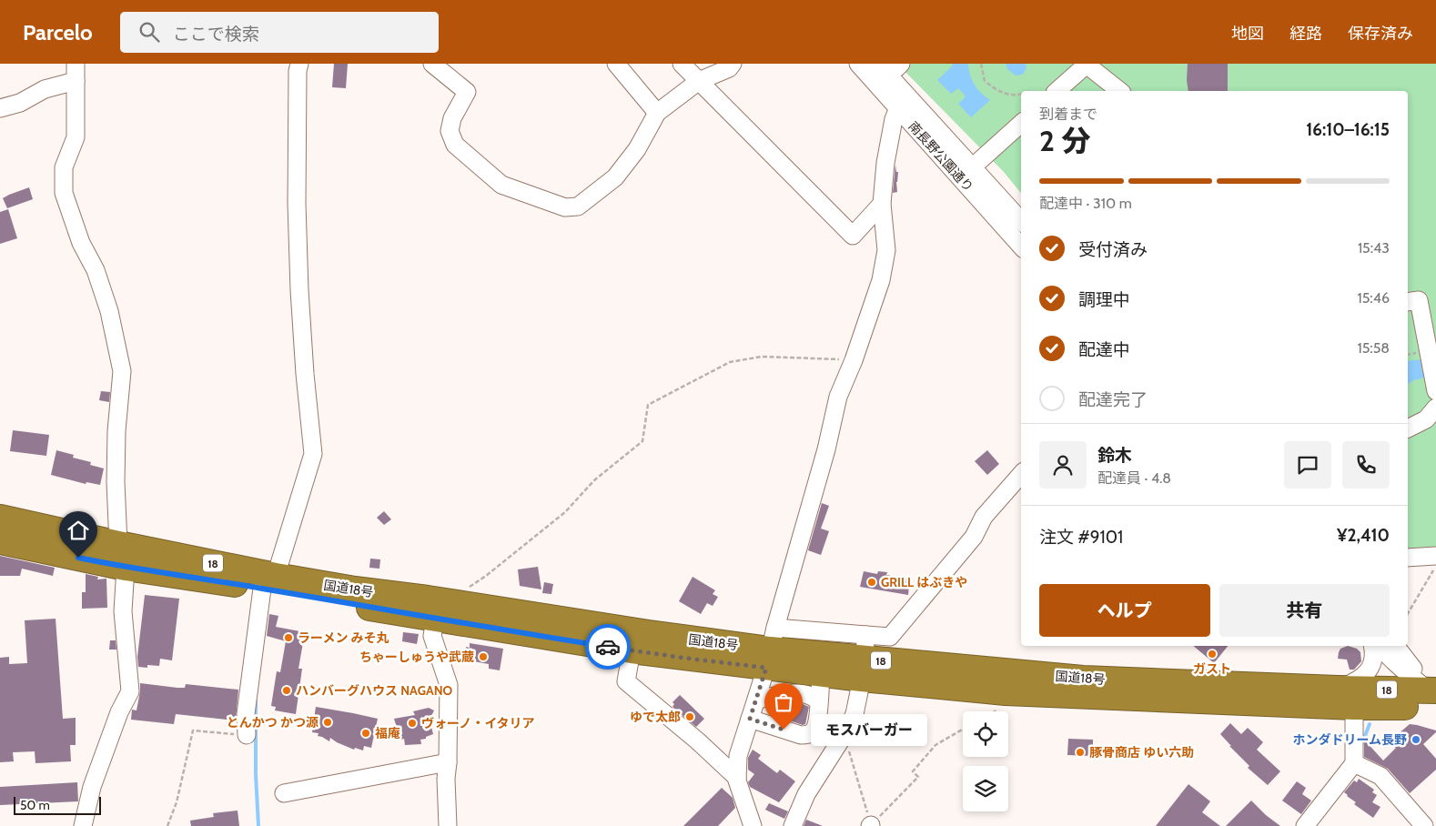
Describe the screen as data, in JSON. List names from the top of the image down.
{
  "streets": {
    "highway": ["18", "国道18号"],
    "street": ["南長野公園通り"]
  },
  "places": [
    "GRILL はぶきや",
    "ラーメン みそ丸",
    "ガスト",
    "ちゃーしゅうや武蔵",
    "ハンバーグハウス NAGANO",
    "ゆで太郎",
    "とんかつ かつ源",
    "ヴォーノ・イタリア",
    "モスバーガー",
    "福庵",
    "ホンダドリーム長野",
    "豚骨商店 ゆい六助"
  ],
  "scale_bar": "50 m",
  "page": {
    "header": "Parcelo",
    "search": "ここで検索",
    "nav": ["地図", "経路", "保存済み"],
    "heading": ["2 分", "到着まで", "16:10–16:15"],
    "panel": [
      "鈴木",
      "配達員 · 4.8",
      "注文 #9101",
      "¥2,410"
    ],
    "bar": "配達中 · 310 m",
    "list": [
      ["受付済み", "15:43"],
      ["調理中", "15:46"],
      ["配達中", "15:58"],
      "配達完了"
    ],
    "buttons": ["ヘルプ", "共有"],
    "bubble": "モスバーガー",
    "scale": "50 m"
  }
}
